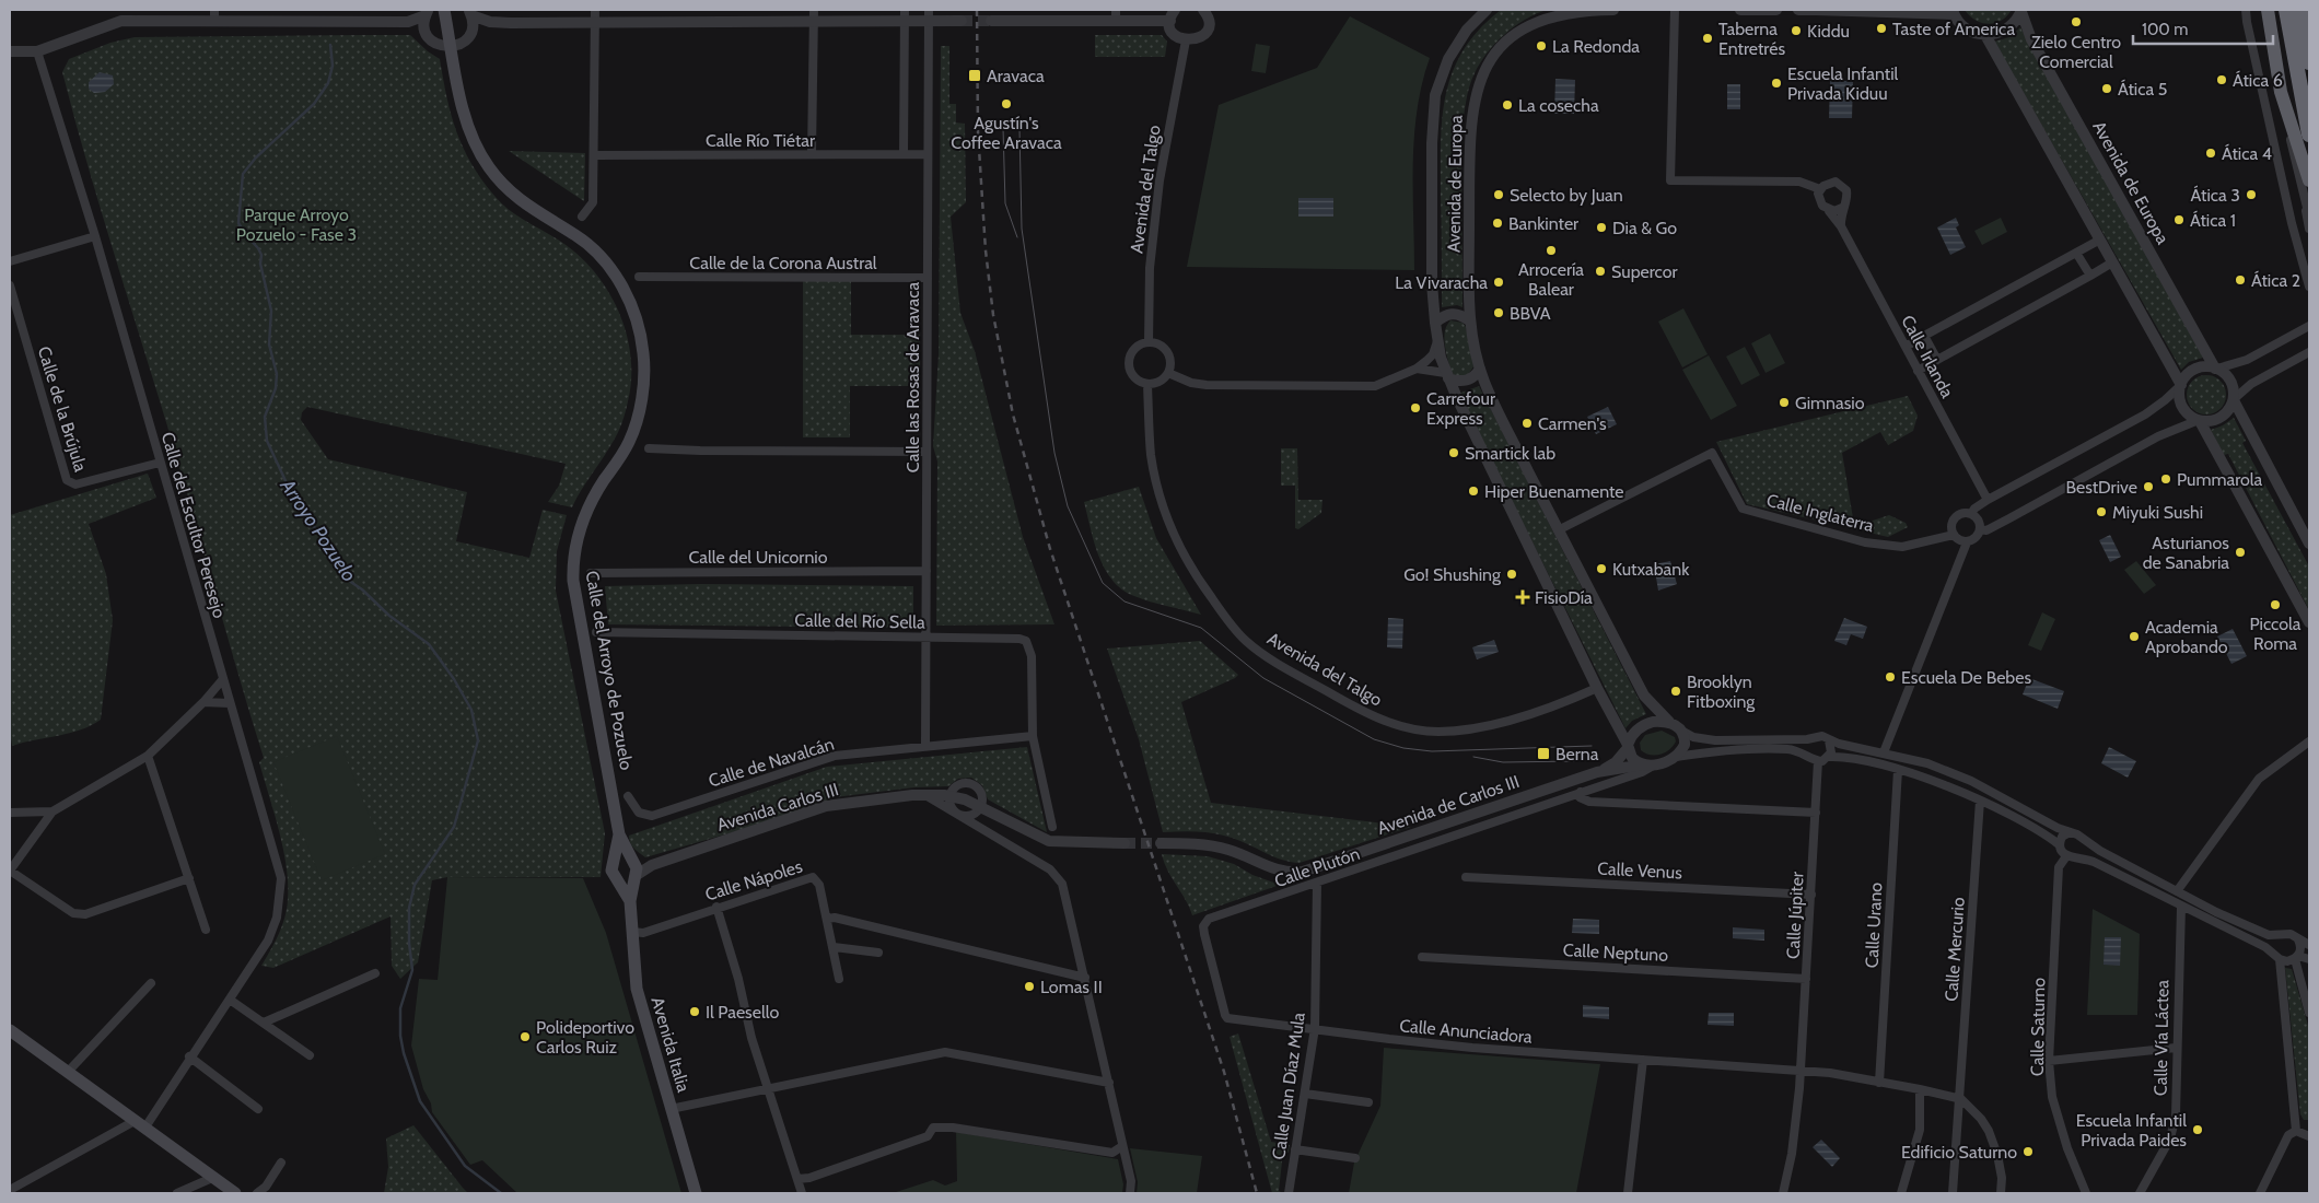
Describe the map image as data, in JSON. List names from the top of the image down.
{
  "streets": {
    "main road": ["Calle del Arroyo de Pozuelo", "Avenida Italia"],
    "street": [
      "Calle Río Tiétar",
      "Avenida de Europa",
      "Avenida del Talgo",
      "Calle de la Corona Austral",
      "Calle Irlanda",
      "Calle las Rosas de Aravaca",
      "Calle de la Brújula",
      "Calle Inglaterra",
      "Calle del Escultor Peresejo",
      "Calle del Unicornio",
      "Calle del Río Sella",
      "Calle de Navalcán",
      "Avenida de Carlos III",
      "Avenida Carlos III",
      "Calle Plutón",
      "Calle Venus",
      "Calle Nápoles",
      "Calle Júpiter",
      "Calle Urano",
      "Calle Mercurio",
      "Calle Neptuno",
      "Calle Saturno",
      "Calle Anunciadora",
      "Calle Vía Láctea",
      "Calle Juan Díaz Mula"
    ]
  },
  "crossings": [
    ["Calle Río Tiétar", "Calle las Rosas de Aravaca"],
    ["Avenida de Europa", "Avenida del Talgo"],
    ["Avenida de Europa", "Calle Inglaterra"],
    ["Avenida de Europa", "Avenida de Carlos III"],
    ["Avenida de Europa", "Calle Plutón"],
    ["Calle de la Corona Austral", "Calle las Rosas de Aravaca"],
    ["Calle las Rosas de Aravaca", "Calle del Unicornio"],
    ["Calle las Rosas de Aravaca", "Calle del Río Sella"],
    ["Calle las Rosas de Aravaca", "Calle de Navalcán"],
    ["Calle de la Brújula", "Calle del Escultor Peresejo"],
    ["Calle del Río Sella", "Calle de Navalcán"],
    ["Calle del Arroyo de Pozuelo", "Avenida Italia"],
    ["Avenida de Carlos III", "Calle Plutón"],
    ["Avenida Carlos III", "Avenida Italia"],
    ["Calle Plutón", "Calle Anunciadora"],
    ["Calle Plutón", "Calle Juan Díaz Mula"],
    ["Calle Venus", "Calle Júpiter"],
    ["Calle Nápoles", "Avenida Italia"],
    ["Calle Júpiter", "Calle Neptuno"],
    ["Calle Júpiter", "Calle Anunciadora"],
    ["Calle Urano", "Calle Anunciadora"],
    ["Calle Mercurio", "Calle Anunciadora"],
    ["Calle Anunciadora", "Calle Juan Díaz Mula"]
  ],
  "water": ["Arroyo Pozuelo"],
  "parks": ["Parque Arroyo Pozuelo - Fase 3"],
  "places": {
    "other": [
      "Zielo Centro Comercial",
      "Taste of America",
      "Kiddu",
      "Taberna Entretrés",
      "La Redonda",
      "Ática 6",
      "Escuela Infantil Privada Kiduu",
      "Ática 5",
      "Agustín's Coffee Aravaca",
      "La cosecha",
      "Ática 4",
      "Selecto by Juan",
      "Ática 3",
      "Ática 1",
      "Bankinter",
      "Dia & Go",
      "Arrocería Balear",
      "Supercor",
      "Ática 2",
      "La Vivaracha",
      "BBVA",
      "Gimnasio",
      "Carrefour Express",
      "Carmen's",
      "Smartick lab",
      "Pummarola",
      "BestDrive",
      "Hiper Buenamente",
      "Miyuki Sushi",
      "Asturianos de Sanabria",
      "Kutxabank",
      "Go! Shushing",
      "Piccola Roma",
      "Academia Aprobando",
      "Escuela De Bebes",
      "Brooklyn Fitboxing",
      "Lomas II",
      "Il Paesello",
      "Polideportivo Carlos Ruiz",
      "Escuela Infantil Privada Paides",
      "Edificio Saturno"
    ],
    "transit": ["Aravaca", "Berna"],
    "health": ["FisioDía"]
  },
  "scale_bar": "100 m"
}
